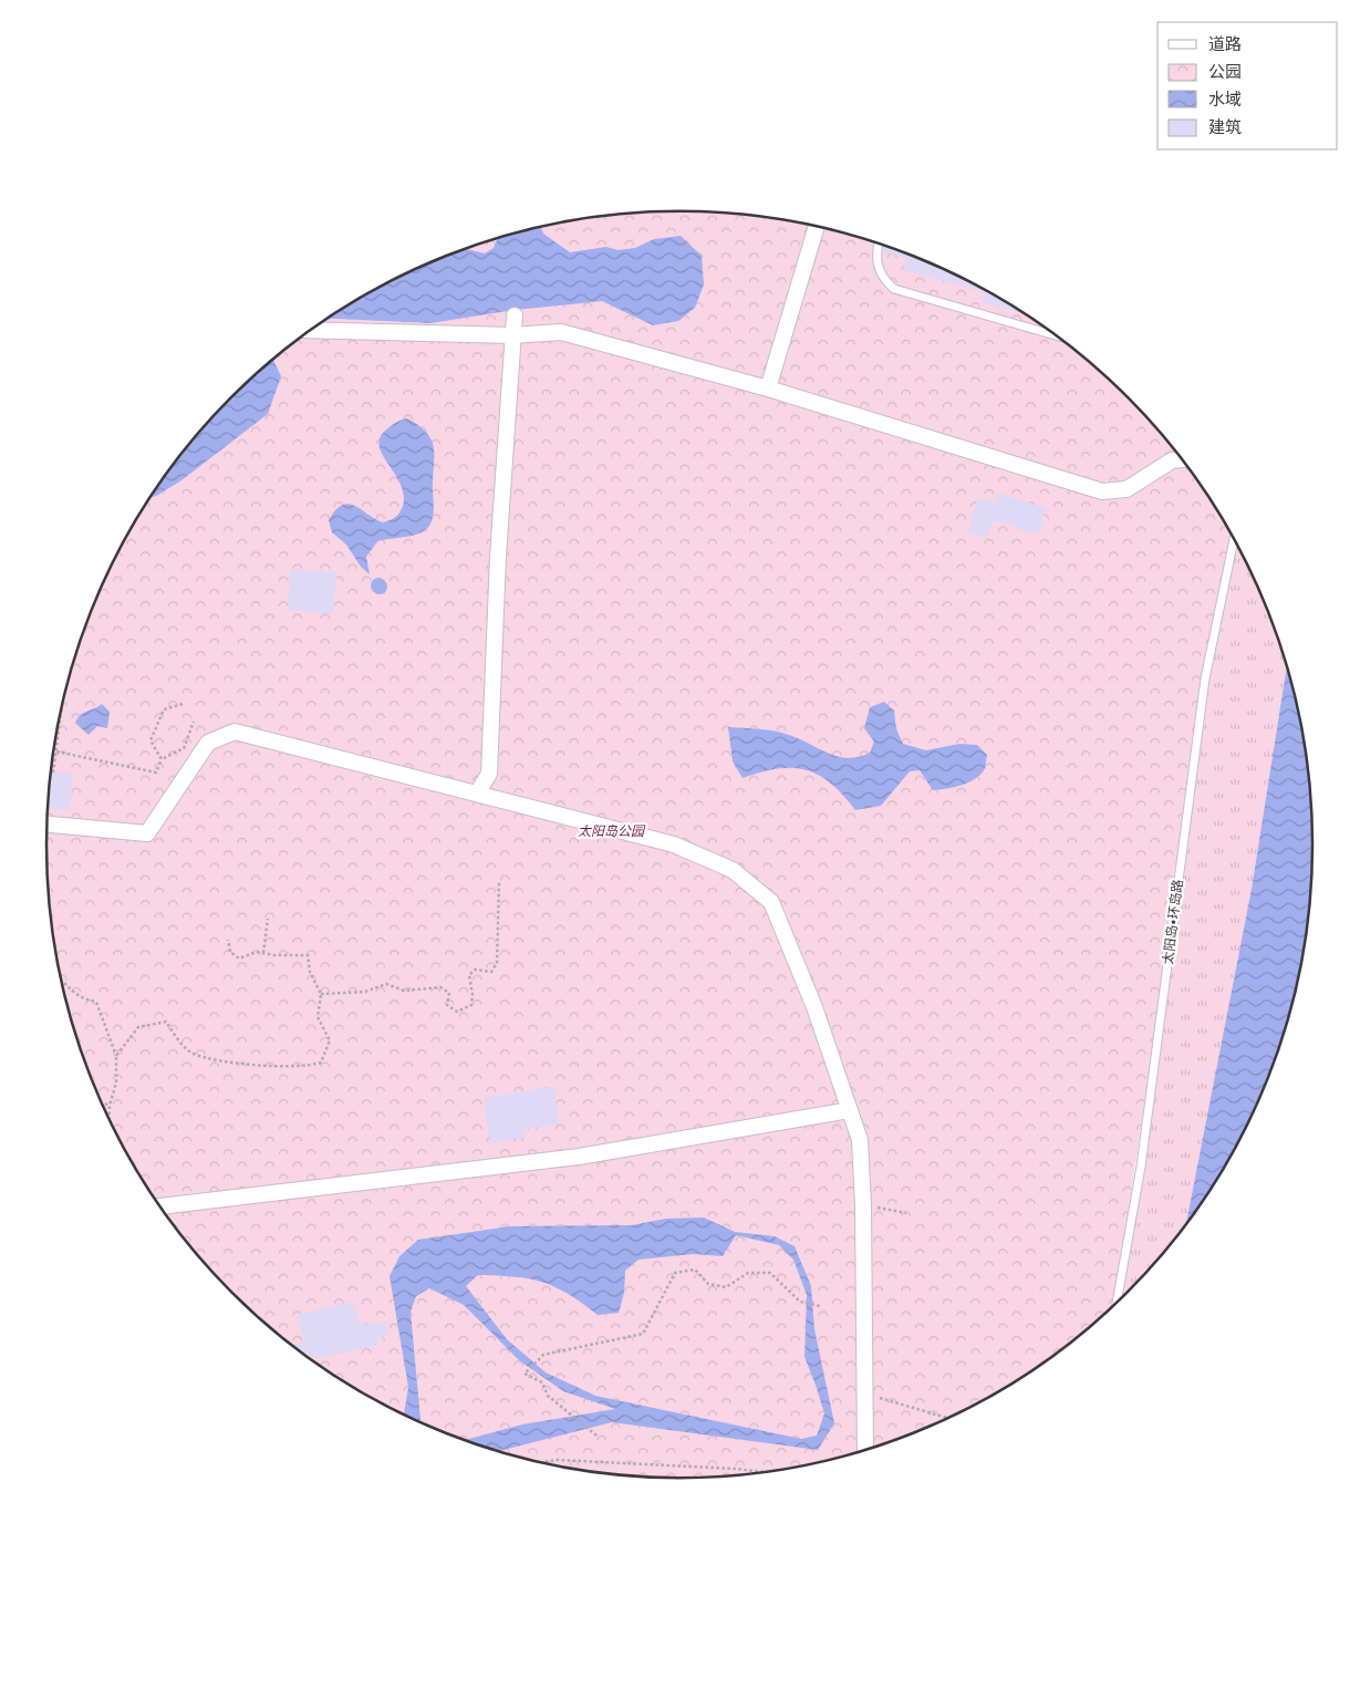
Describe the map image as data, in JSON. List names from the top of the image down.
{
  "streets": {
    "lane": ["太阳岛•环岛路"]
  },
  "parks": ["太阳岛公园"],
  "legend": [
    "道路",
    "公园",
    "水域",
    "建筑"
  ]
}
